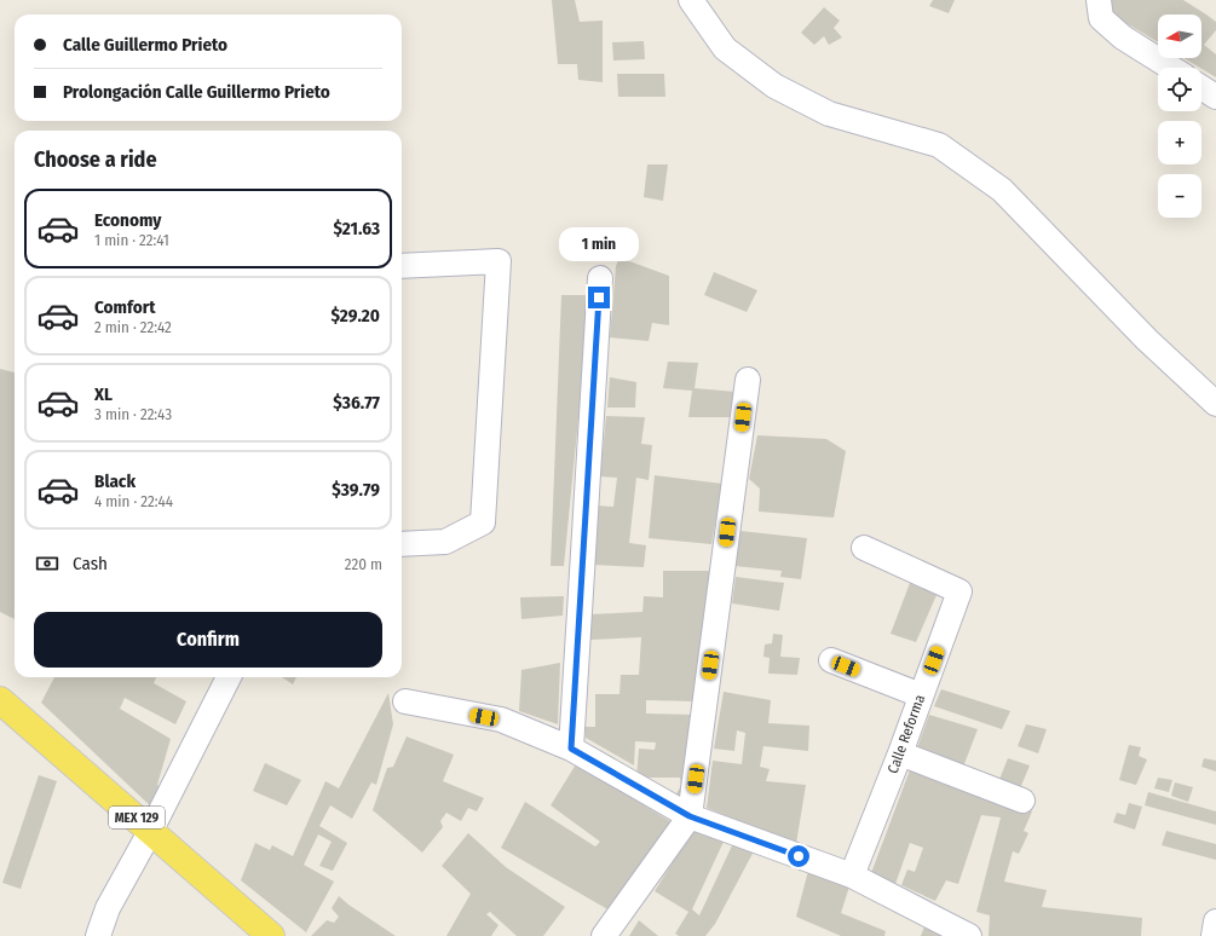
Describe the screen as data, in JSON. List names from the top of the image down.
{
  "streets": {
    "main road": ["MEX 129"],
    "street": ["Calle Reforma"]
  },
  "north": "left",
  "page": {
    "map_buttons": ["+", "−"],
    "banner": ["Calle Guillermo Prieto", "Prolongación Calle Guillermo Prieto"],
    "heading": "Choose a ride",
    "list": [
      {
        "name": "Economy",
        "note": "1 min · 22:41",
        "value": "$21.63"
      },
      {
        "name": "Comfort",
        "note": "2 min · 22:42",
        "value": "$29.20"
      },
      {
        "name": "XL",
        "note": "3 min · 22:43",
        "value": "$36.77"
      },
      {
        "name": "Black",
        "note": "4 min · 22:44",
        "value": "$39.79"
      }
    ],
    "bubble": "1 min",
    "pay": ["Cash", "220 m"],
    "buttons": "Confirm"
  }
}
